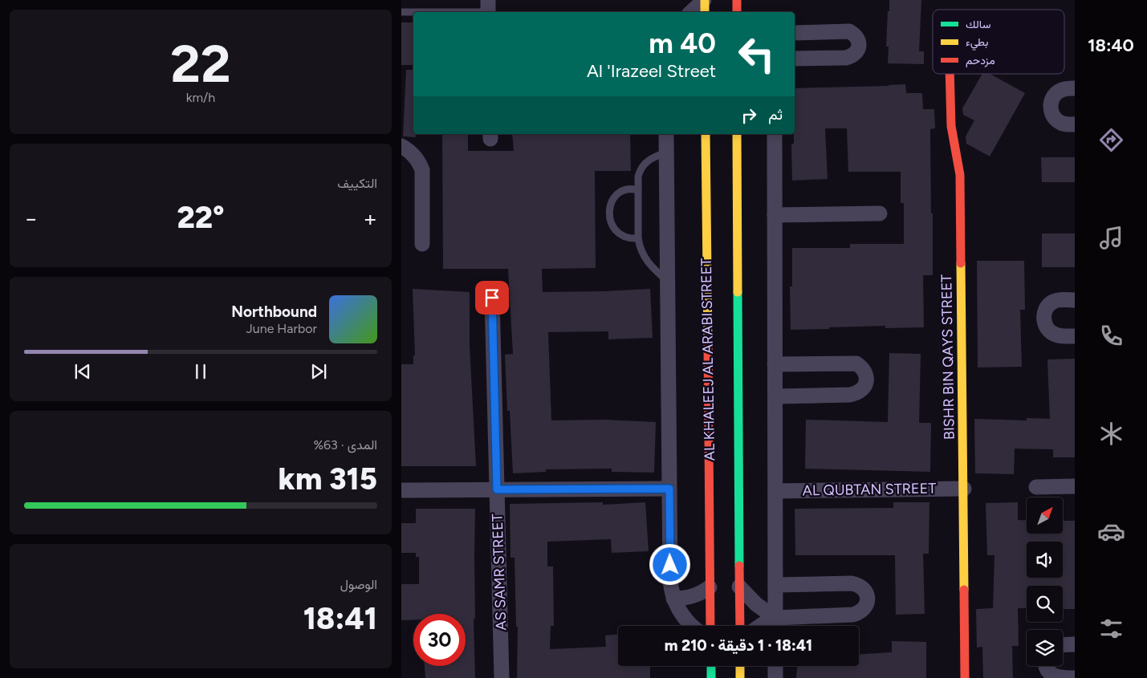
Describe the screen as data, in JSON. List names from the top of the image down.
{
  "streets": {
    "main road": ["BISHR BIN QAYS STREET", "AL KHALEEJ AL ARABI STREET"],
    "street": ["AL QUBTAN STREET", "AS SAMR STREET"]
  },
  "crossings": [
    ["BISHR BIN QAYS STREET", "AL QUBTAN STREET"]
  ],
  "legend": ["سالك", "بطيء", "مزدحم"],
  "north": "top right",
  "page": {
    "tabs": "18:40",
    "tile": [
      ["22", "km/h"],
      "التكييف",
      ["المدى · 63%", "315 km"],
      ["الوصول", "18:41"]
    ],
    "turn": ["40 m", "Al 'Irazeel Street"],
    "then": "ثم",
    "heat": ["−", "22°", "+"],
    "song": ["Northbound", "June Harbor"],
    "limit": "30",
    "trip": "18:41 · 1 دقيقة · 210 m"
  }
}
